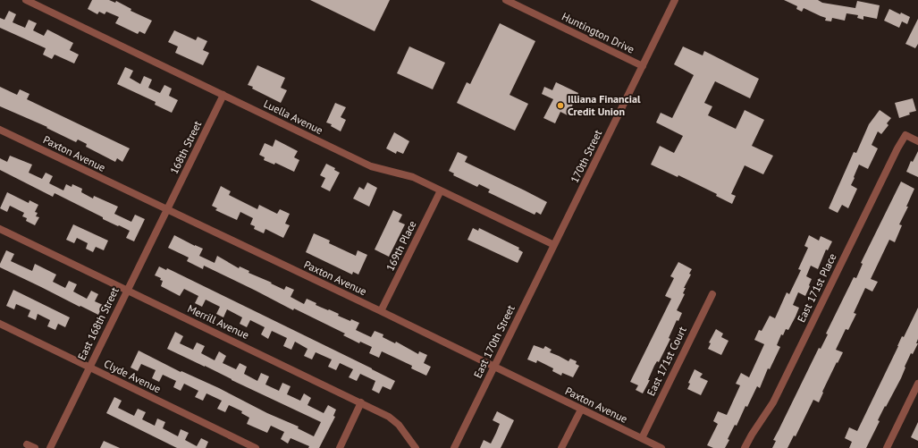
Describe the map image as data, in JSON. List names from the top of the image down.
{
  "streets": {
    "street": [
      "Huntington Drive",
      "Luella Avenue",
      "168th Street",
      "Paxton Avenue",
      "170th Street",
      "169th Place",
      "East 171st Place",
      "Merrill Avenue",
      "East 168th Street",
      "East 170th Street",
      "East 171st Court",
      "Clyde Avenue"
    ]
  },
  "crossings": [
    ["Huntington Drive", "170th Street"],
    ["Luella Avenue", "168th Street"],
    ["Luella Avenue", "170th Street"],
    ["Luella Avenue", "169th Place"],
    ["Luella Avenue", "East 170th Street"],
    ["168th Street", "Paxton Avenue"],
    ["168th Street", "East 168th Street"],
    ["Paxton Avenue", "169th Place"],
    ["Paxton Avenue", "East 168th Street"],
    ["Paxton Avenue", "East 170th Street"],
    ["Paxton Avenue", "East 171st Court"],
    ["170th Street", "East 170th Street"],
    ["Merrill Avenue", "East 168th Street"],
    ["East 168th Street", "Clyde Avenue"]
  ],
  "places": ["Illiana Financial Credit Union"]
}
